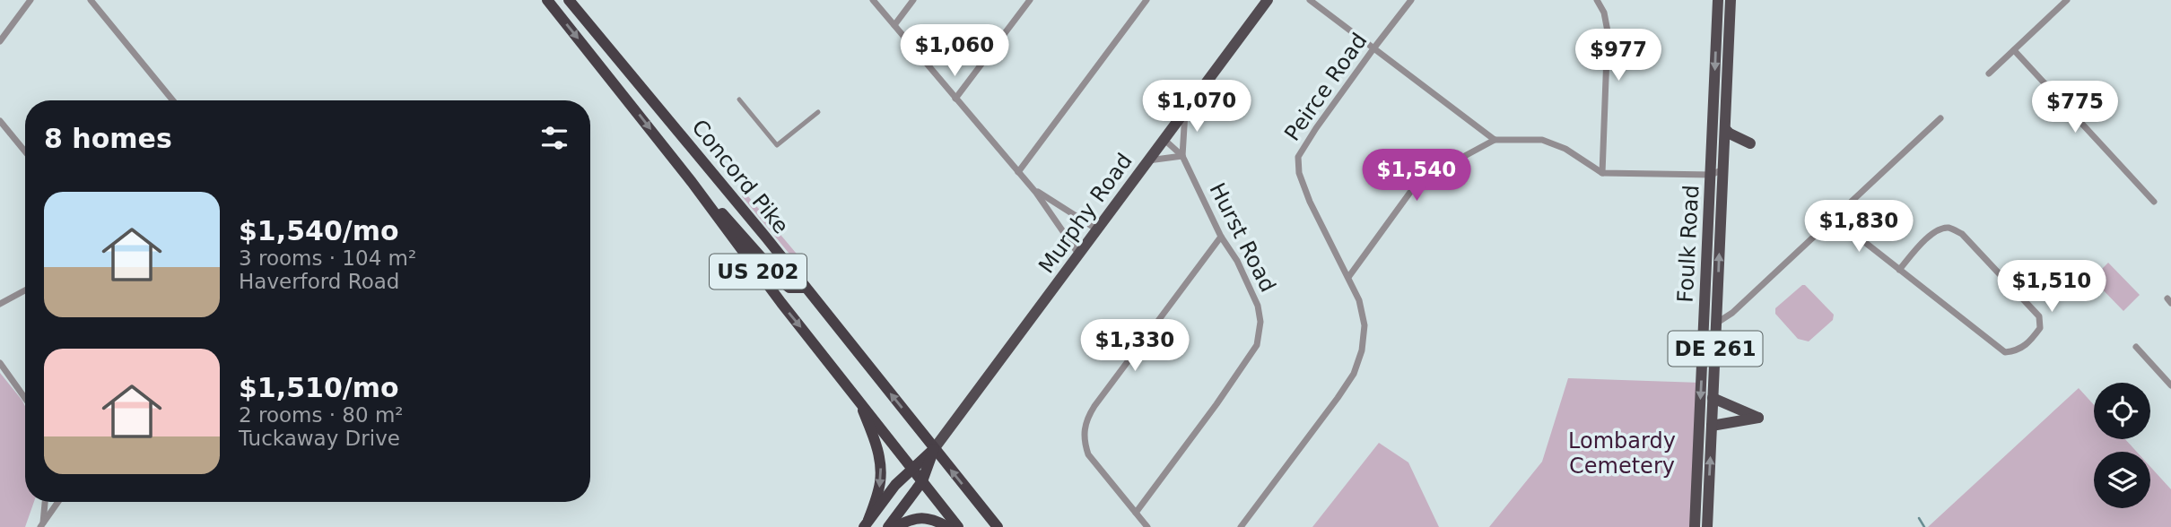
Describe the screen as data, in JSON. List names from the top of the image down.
{
  "streets": {
    "highway": ["Concord Pike", "US 202"],
    "main road": ["Murphy Road", "Foulk Road", "DE 261"],
    "street": ["Peirce Road", "Hurst Road"]
  },
  "crossings": [
    ["Concord Pike", "Murphy Road"],
    ["Murphy Road", "Hurst Road"]
  ],
  "parks": ["Lombardy Cemetery"],
  "page": {
    "price": [
      "$1,060",
      "$977",
      "$1,070",
      "$775",
      "$1,540",
      "$1,830",
      "$1,510",
      "$1,330"
    ],
    "heading": "8 homes",
    "list": [
      {
        "name": "$1,540/mo",
        "note": "3 rooms · 104 m² · Haverford Road"
      },
      {
        "name": "$1,510/mo",
        "note": "2 rooms · 80 m² · Tuckaway Drive"
      }
    ]
  }
}
